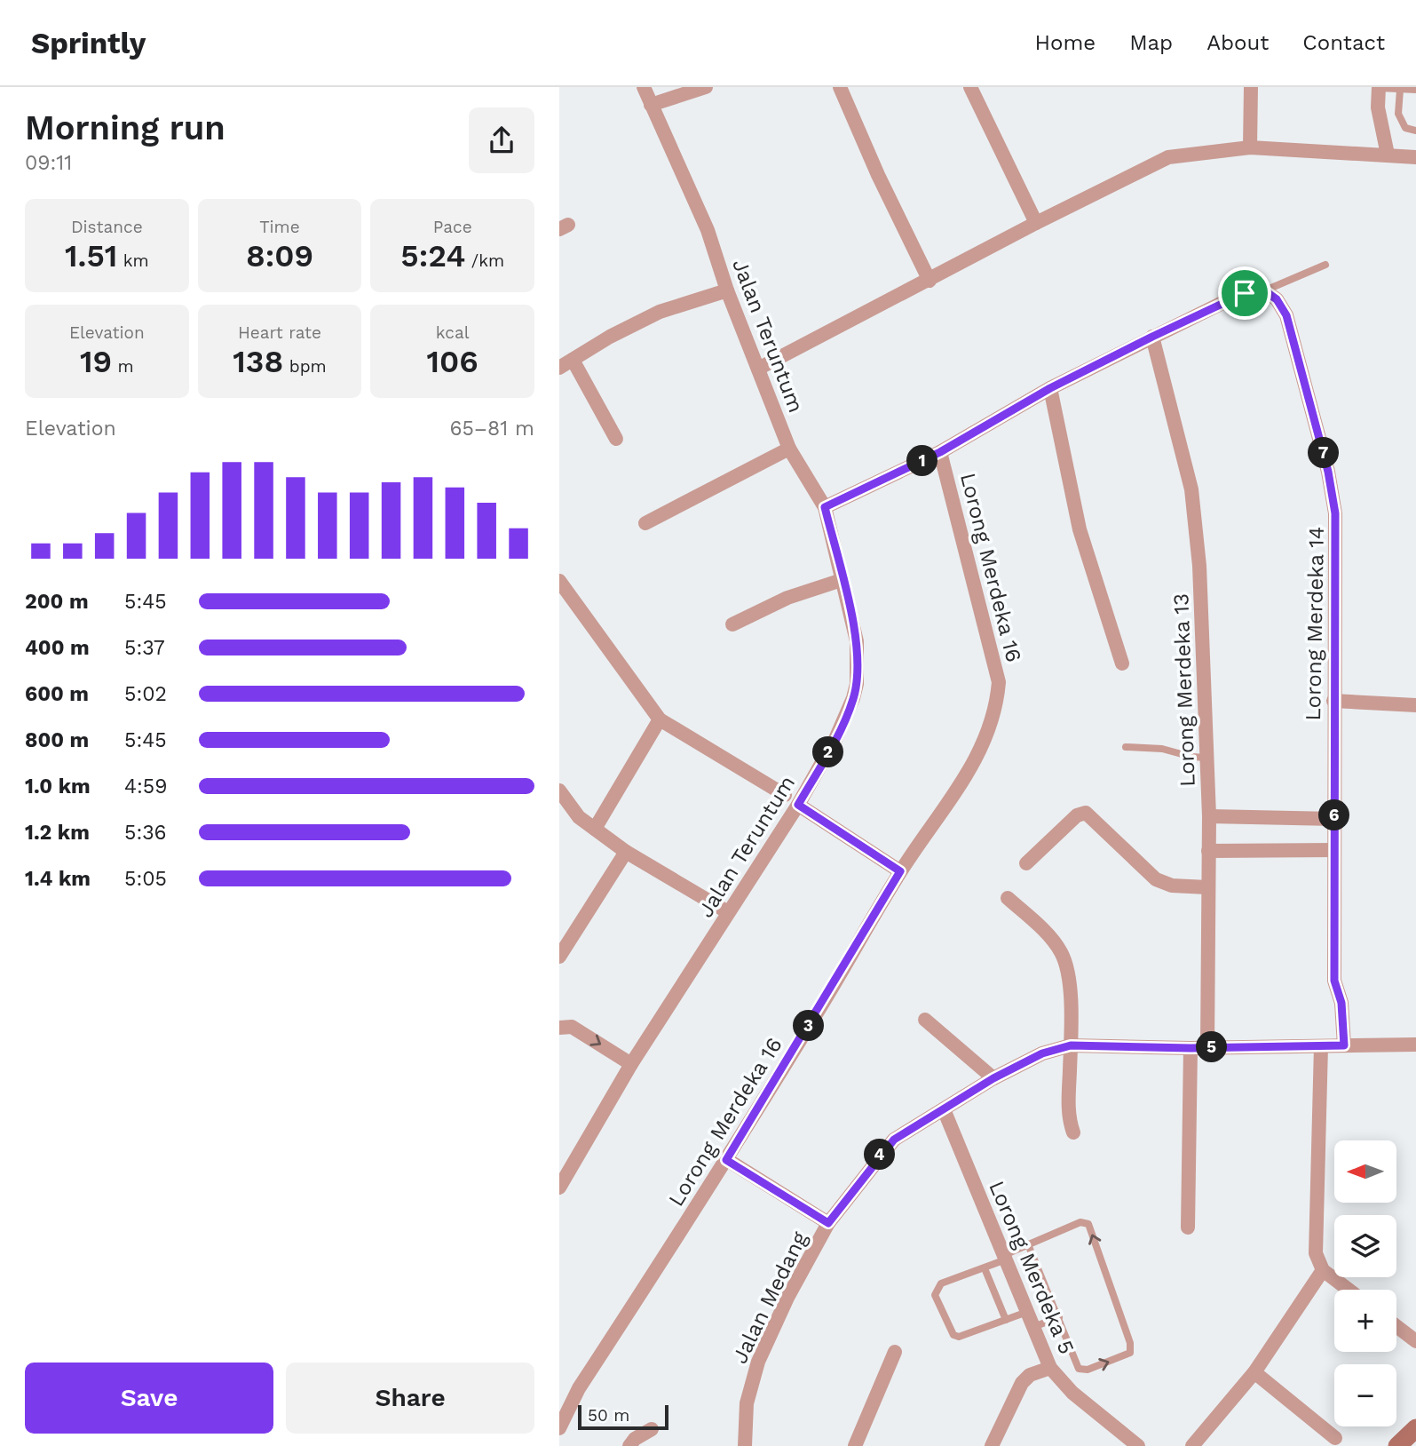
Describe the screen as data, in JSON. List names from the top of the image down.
{
  "streets": {
    "street": [
      "Jalan Teruntum",
      "Lorong Merdeka 16",
      "Lorong Merdeka 14",
      "Lorong Merdeka 13",
      "Lorong Merdeka 5",
      "Jalan Medang"
    ]
  },
  "crossings": [
    ["Lorong Merdeka 14", "Jalan Medang"],
    ["Lorong Merdeka 13", "Jalan Medang"],
    ["Lorong Merdeka 5", "Jalan Medang"]
  ],
  "scale_bar": "50 m",
  "north": "left",
  "page": {
    "header": "Sprintly",
    "nav": [
      "Home",
      "Map",
      "About",
      "Contact"
    ],
    "heading": ["Morning run", "09:11"],
    "stats": [
      ["Distance", "1.51 km"],
      ["Time", "8:09"],
      ["Pace", "5:24 /km"],
      ["Elevation", "19 m"],
      ["Heart rate", "138 bpm"],
      ["kcal", "106"]
    ],
    "chart": ["Elevation", "65–81 m"],
    "pins": [
      "7",
      "1",
      "2",
      "6",
      "3",
      "5",
      "4"
    ],
    "list": [
      {
        "name": "200 m",
        "note": "5:45"
      },
      {
        "name": "400 m",
        "note": "5:37"
      },
      {
        "name": "600 m",
        "note": "5:02"
      },
      {
        "name": "800 m",
        "note": "5:45"
      },
      {
        "name": "1.0 km",
        "note": "4:59"
      },
      {
        "name": "1.2 km",
        "note": "5:36"
      },
      {
        "name": "1.4 km",
        "note": "5:05"
      }
    ],
    "map_buttons": ["+", "−"],
    "buttons": ["Save", "Share"],
    "scale": "50 m"
  }
}
